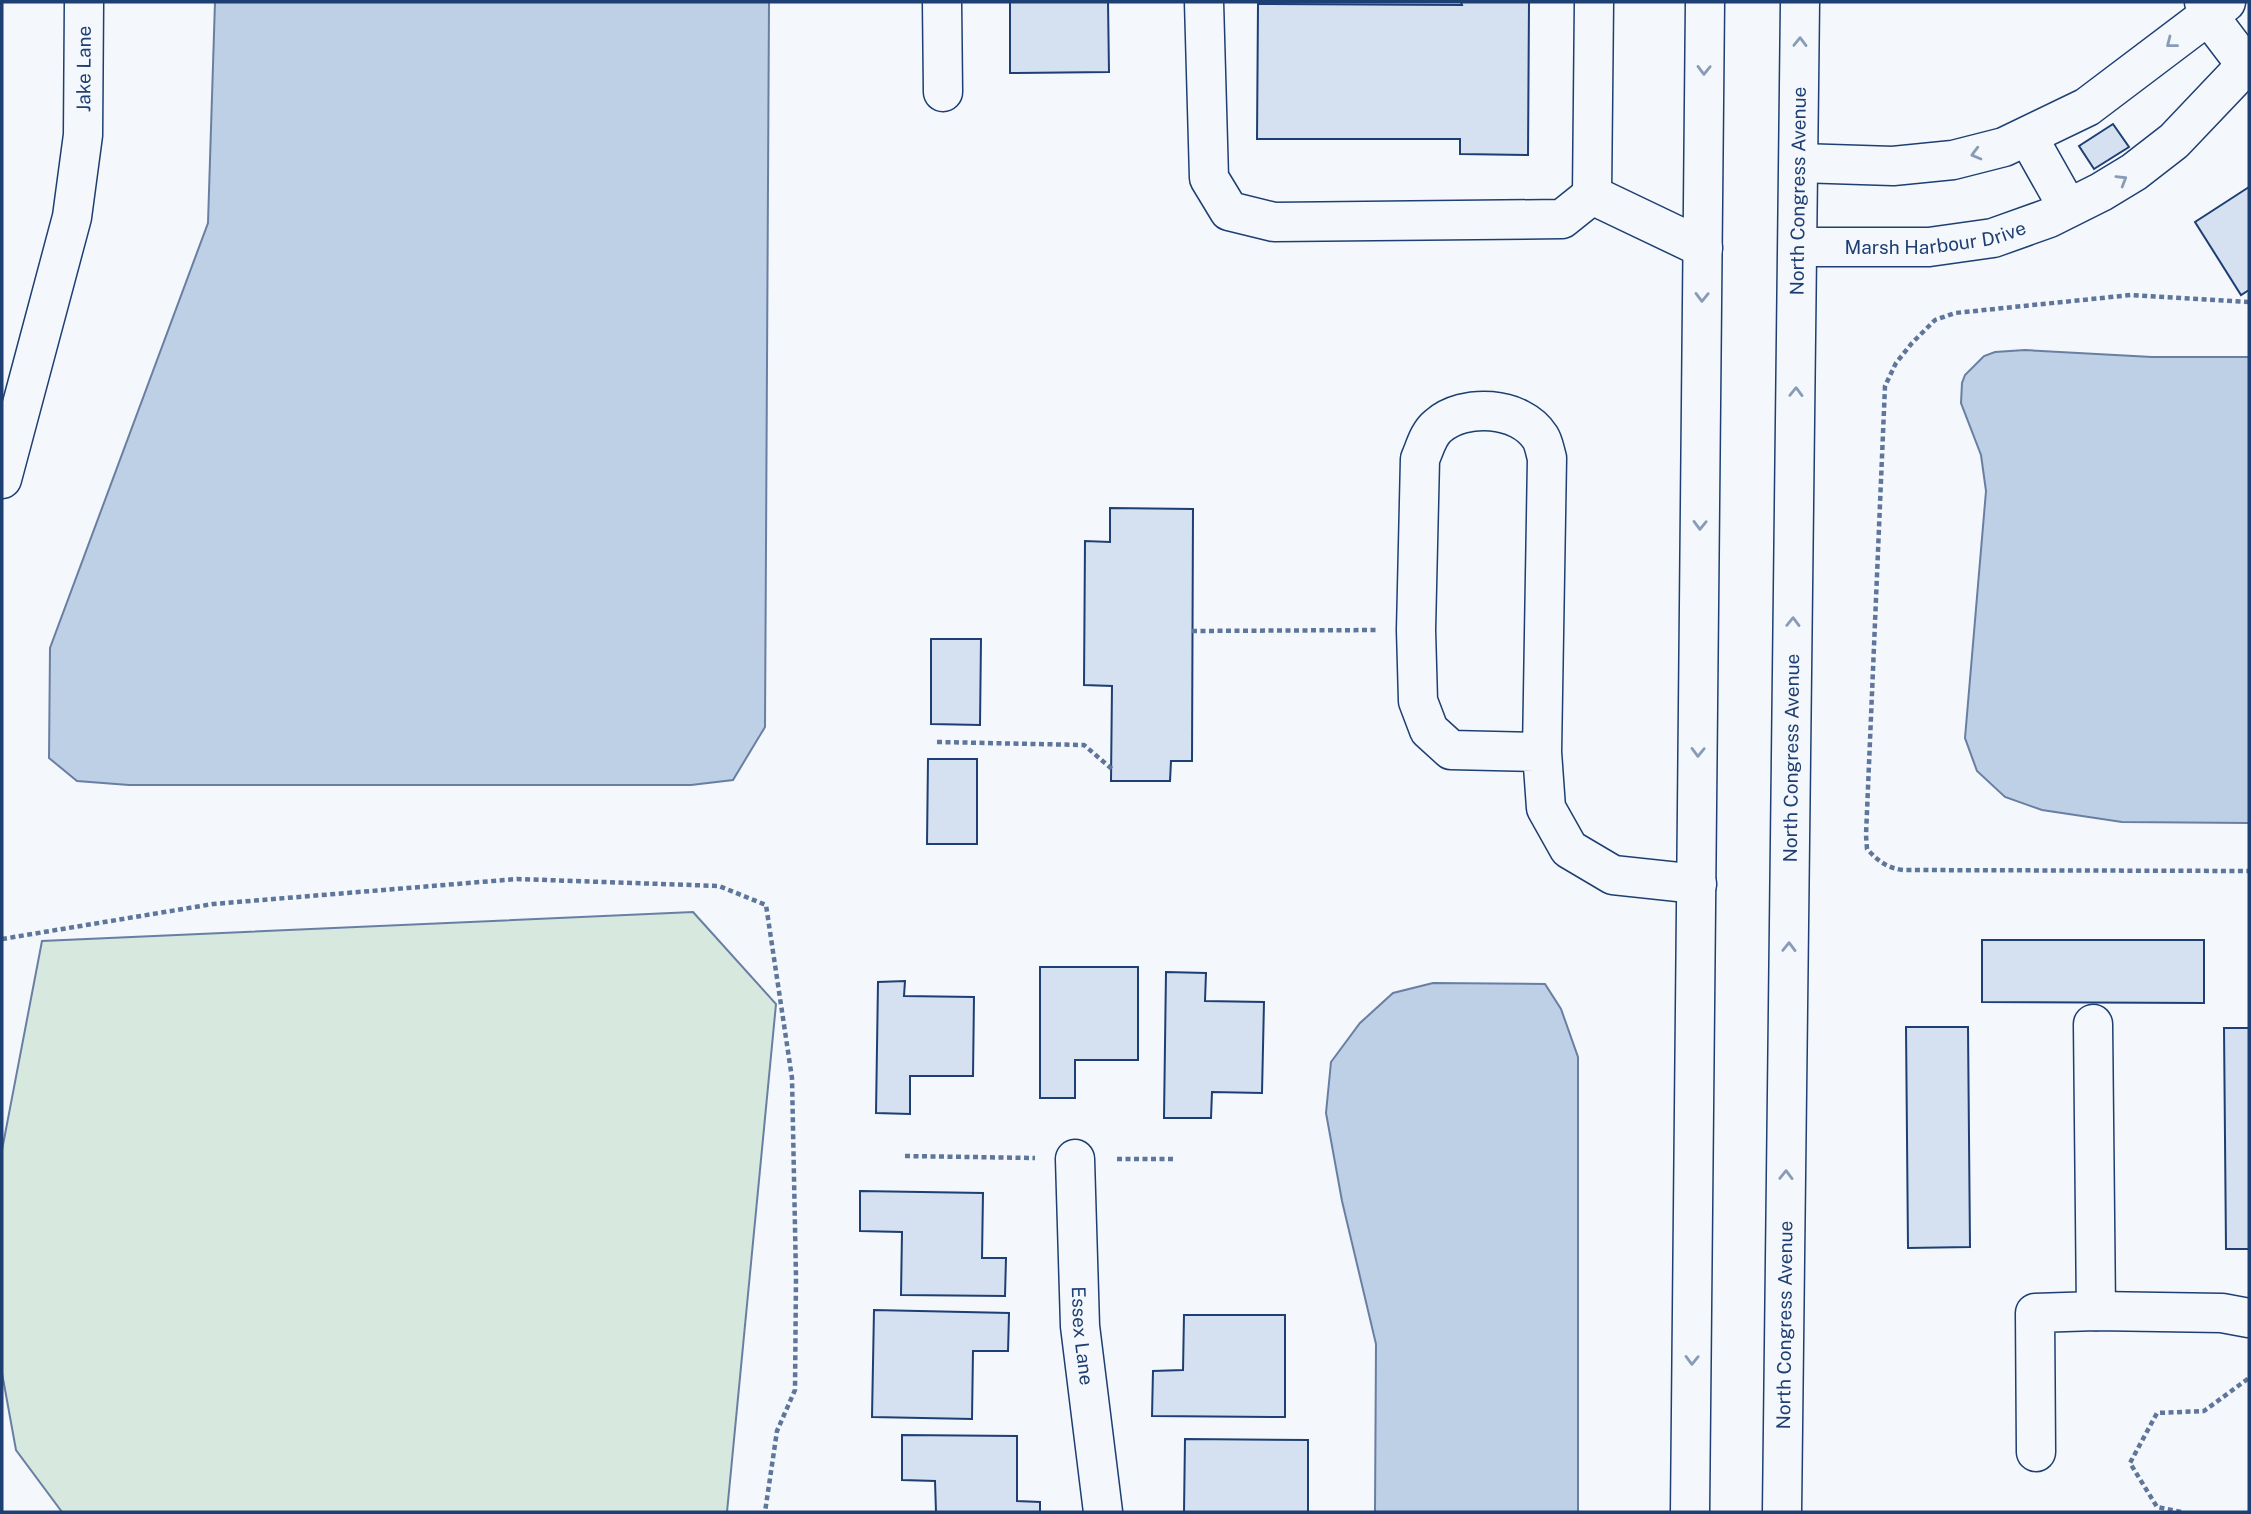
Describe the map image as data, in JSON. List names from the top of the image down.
{
  "streets": {
    "street": [
      "Jake Lane",
      "North Congress Avenue",
      "Marsh Harbour Drive",
      "Essex Lane"
    ]
  },
  "crossings": [
    ["North Congress Avenue", "Marsh Harbour Drive"]
  ]
}
